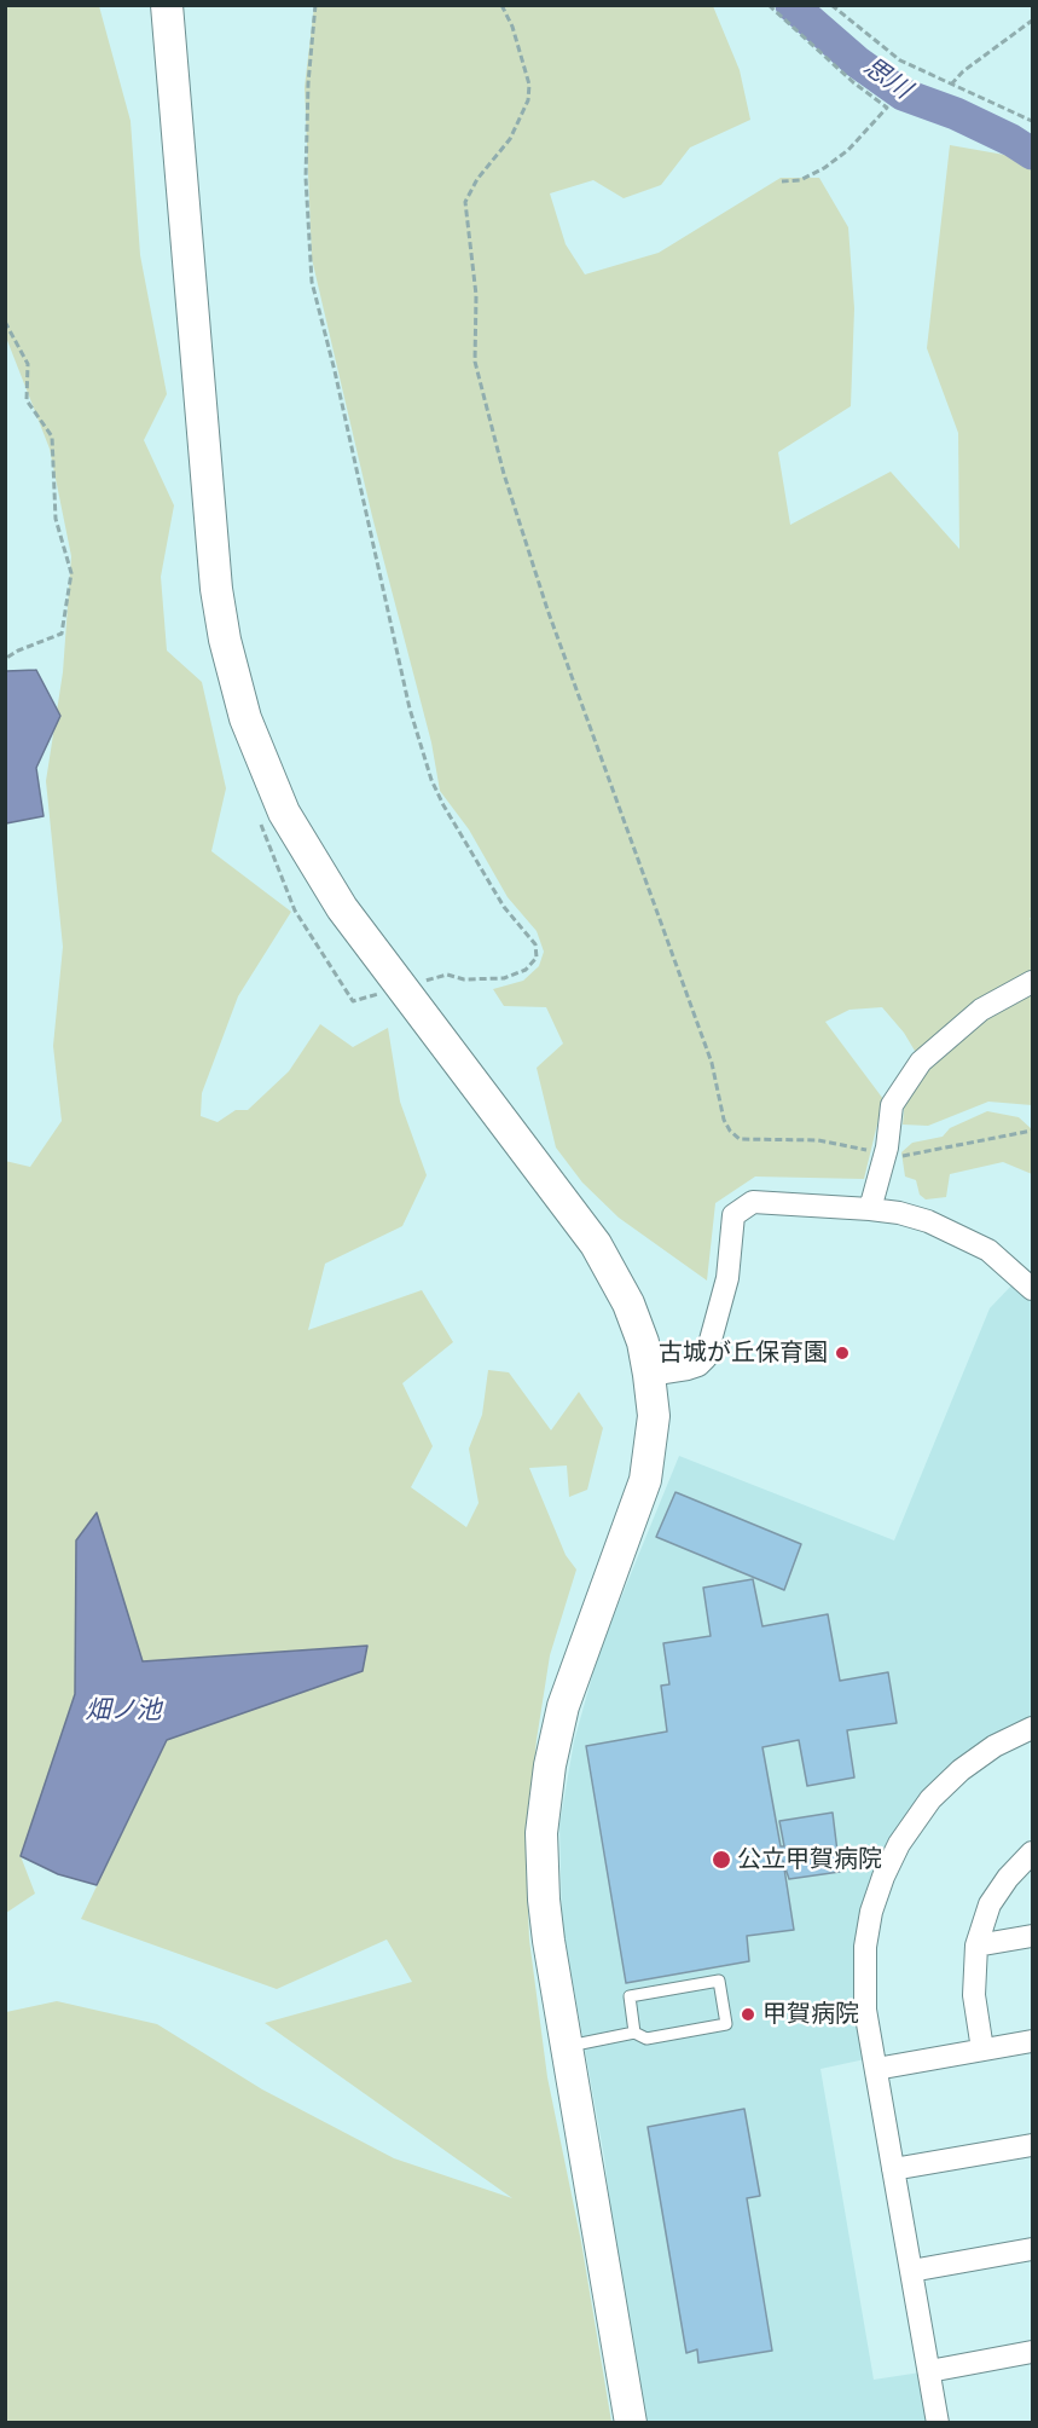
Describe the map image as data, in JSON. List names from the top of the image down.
{
  "water": ["思川", "畑ノ池"],
  "places": ["古城が丘保育園", "公立甲賀病院", "甲賀病院"]
}
